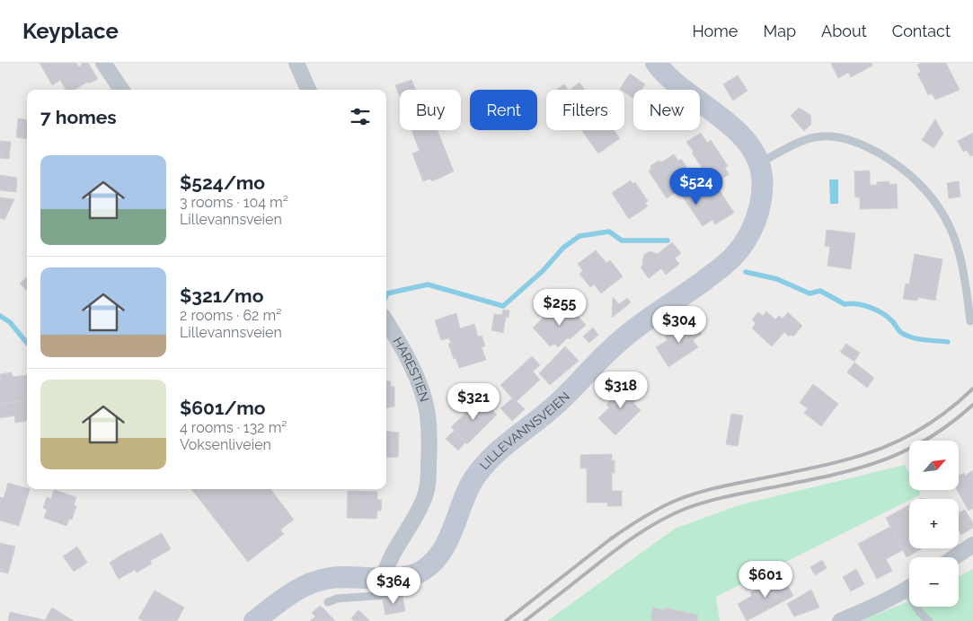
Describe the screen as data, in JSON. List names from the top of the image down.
{
  "streets": {
    "street": ["HARESTIEN", "LILLEVANNSVEIEN"]
  },
  "crossings": [
    ["HARESTIEN", "LILLEVANNSVEIEN"]
  ],
  "north": "top right",
  "page": {
    "header": "Keyplace",
    "nav": [
      "Home",
      "Map",
      "About",
      "Contact"
    ],
    "chip": [
      "Buy",
      "Rent",
      "Filters",
      "New"
    ],
    "heading": "7 homes",
    "list": [
      {
        "name": "$524/mo",
        "note": "3 rooms · 104 m² · Lillevannsveien"
      },
      {
        "name": "$321/mo",
        "note": "2 rooms · 62 m² · Lillevannsveien"
      },
      {
        "name": "$601/mo",
        "note": "4 rooms · 132 m² · Voksenliveien"
      }
    ],
    "price": [
      "$524",
      "$255",
      "$304",
      "$318",
      "$321",
      "$601",
      "$364"
    ],
    "map_buttons": ["+", "−"]
  }
}
